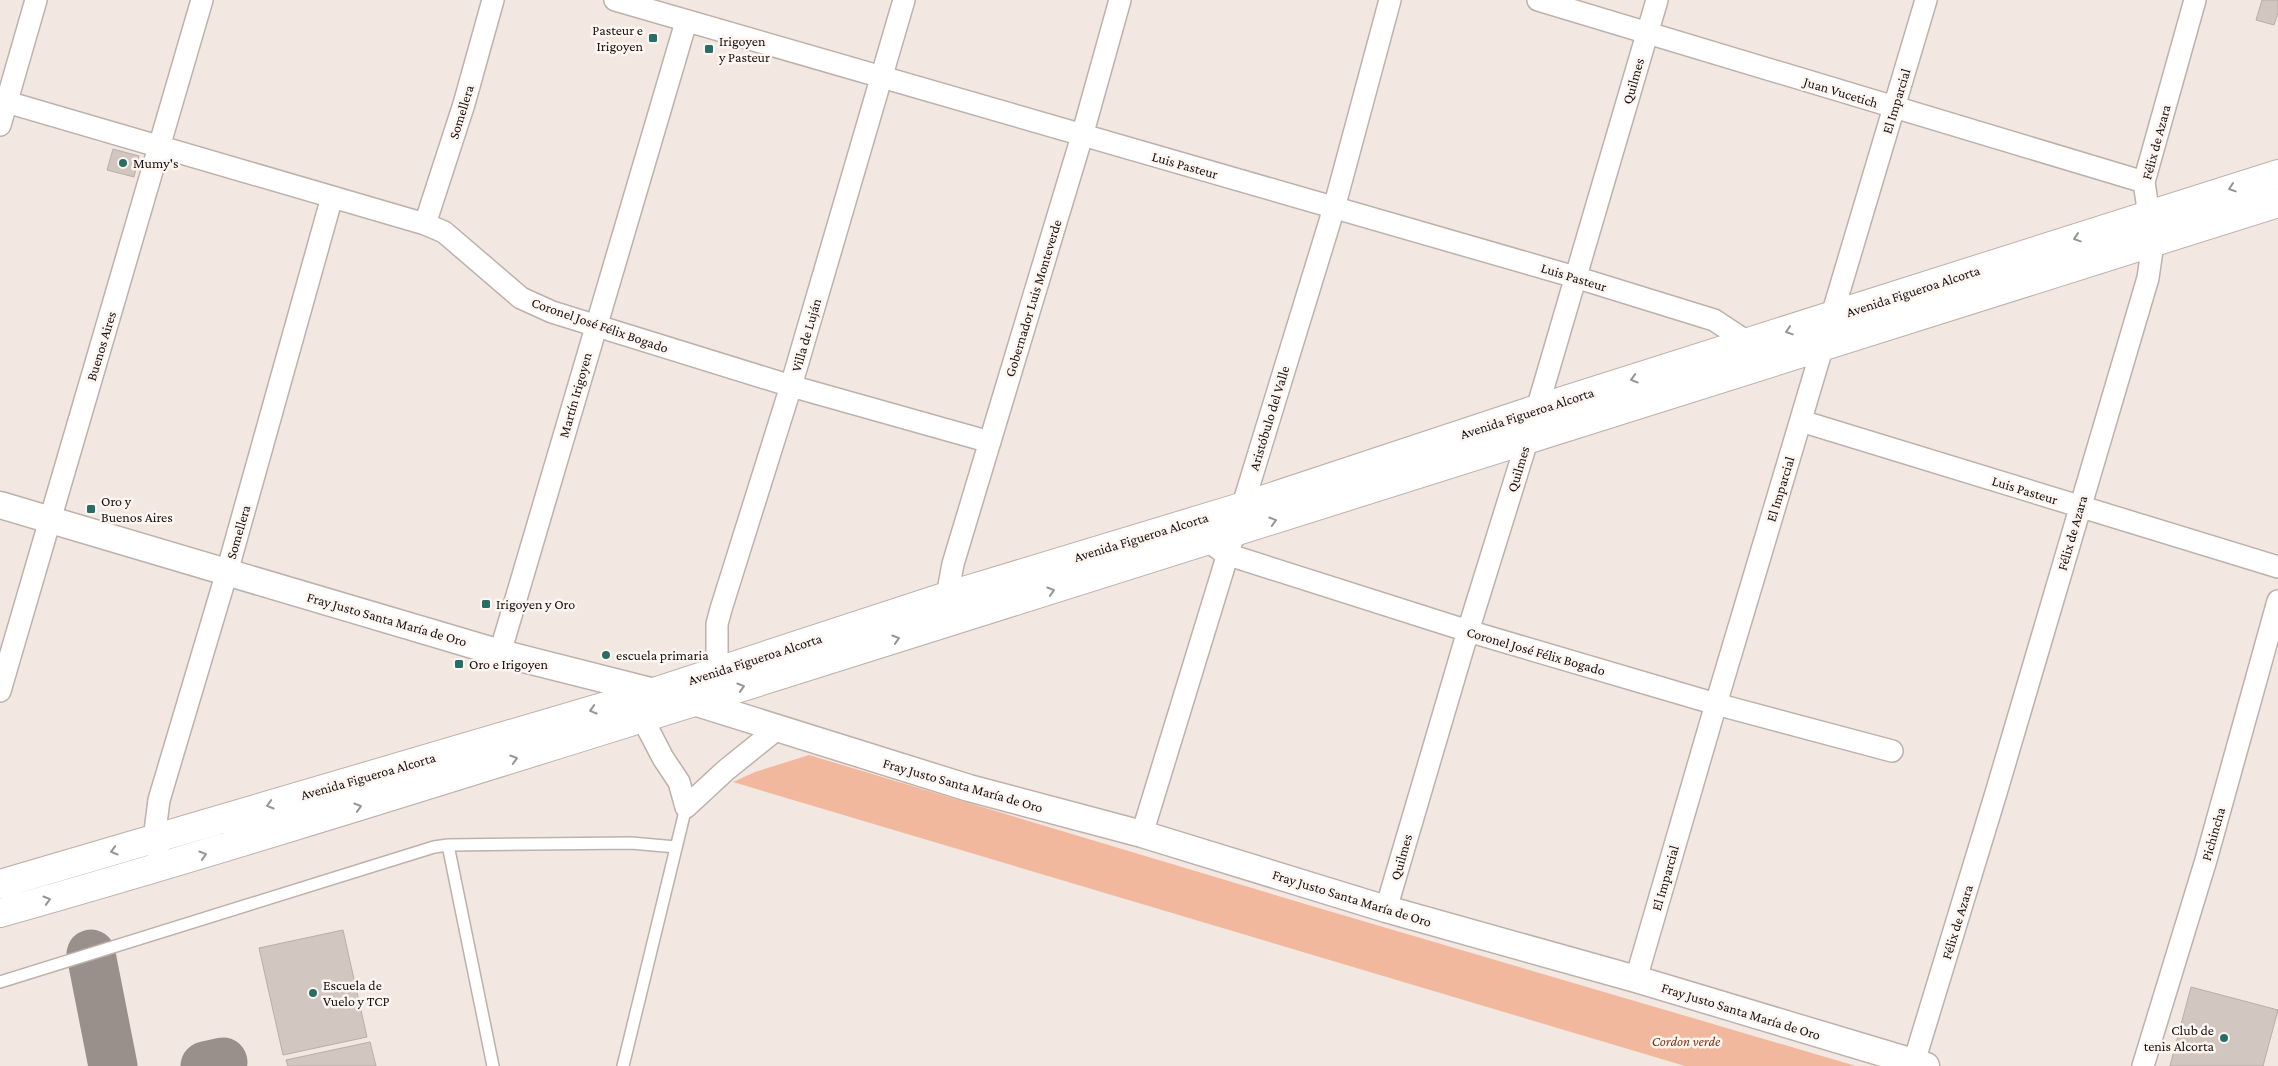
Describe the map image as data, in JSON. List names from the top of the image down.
{
  "streets": {
    "main road": ["Avenida Figueroa Alcorta"],
    "street": [
      "Quilmes",
      "Juan Vucetich",
      "El Imparcial",
      "Somellera",
      "Félix de Azara",
      "Luis Pasteur",
      "Gobernador Luis Monteverde",
      "Coronel José Félix Bogado",
      "Villa de Luján",
      "Buenos Aires",
      "Martín Irigoyen",
      "Aristóbulo del Valle",
      "Fray Justo Santa María de Oro",
      "Pichincha"
    ]
  },
  "crossings": [
    ["Quilmes", "Juan Vucetich"],
    ["Quilmes", "Luis Pasteur"],
    ["Quilmes", "Avenida Figueroa Alcorta"],
    ["Quilmes", "Coronel José Félix Bogado"],
    ["Quilmes", "Fray Justo Santa María de Oro"],
    ["Juan Vucetich", "El Imparcial"],
    ["Juan Vucetich", "Félix de Azara"],
    ["El Imparcial", "Luis Pasteur"],
    ["El Imparcial", "Avenida Figueroa Alcorta"],
    ["El Imparcial", "Coronel José Félix Bogado"],
    ["El Imparcial", "Fray Justo Santa María de Oro"],
    ["Somellera", "Avenida Figueroa Alcorta"],
    ["Somellera", "Coronel José Félix Bogado"],
    ["Somellera", "Fray Justo Santa María de Oro"],
    ["Félix de Azara", "Luis Pasteur"],
    ["Félix de Azara", "Avenida Figueroa Alcorta"],
    ["Félix de Azara", "Fray Justo Santa María de Oro"],
    ["Luis Pasteur", "Avenida Figueroa Alcorta"],
    ["Luis Pasteur", "Gobernador Luis Monteverde"],
    ["Luis Pasteur", "Villa de Luján"],
    ["Luis Pasteur", "Martín Irigoyen"],
    ["Luis Pasteur", "Aristóbulo del Valle"],
    ["Avenida Figueroa Alcorta", "Gobernador Luis Monteverde"],
    ["Avenida Figueroa Alcorta", "Coronel José Félix Bogado"],
    ["Avenida Figueroa Alcorta", "Villa de Luján"],
    ["Avenida Figueroa Alcorta", "Aristóbulo del Valle"],
    ["Avenida Figueroa Alcorta", "Fray Justo Santa María de Oro"],
    ["Gobernador Luis Monteverde", "Coronel José Félix Bogado"],
    ["Coronel José Félix Bogado", "Villa de Luján"],
    ["Coronel José Félix Bogado", "Buenos Aires"],
    ["Coronel José Félix Bogado", "Martín Irigoyen"],
    ["Coronel José Félix Bogado", "Aristóbulo del Valle"],
    ["Buenos Aires", "Fray Justo Santa María de Oro"],
    ["Martín Irigoyen", "Fray Justo Santa María de Oro"],
    ["Aristóbulo del Valle", "Fray Justo Santa María de Oro"]
  ],
  "parks": ["Cordon verde"],
  "places": {
    "transit": [
      "Pasteur e Irigoyen",
      "Irigoyen y Pasteur",
      "Oro y Buenos Aires",
      "Irigoyen y Oro",
      "Oro e Irigoyen"
    ],
    "other": [
      "Mumy's",
      "escuela primaria",
      "Escuela de Vuelo y TCP",
      "Club de tenis Alcorta"
    ]
  }
}
